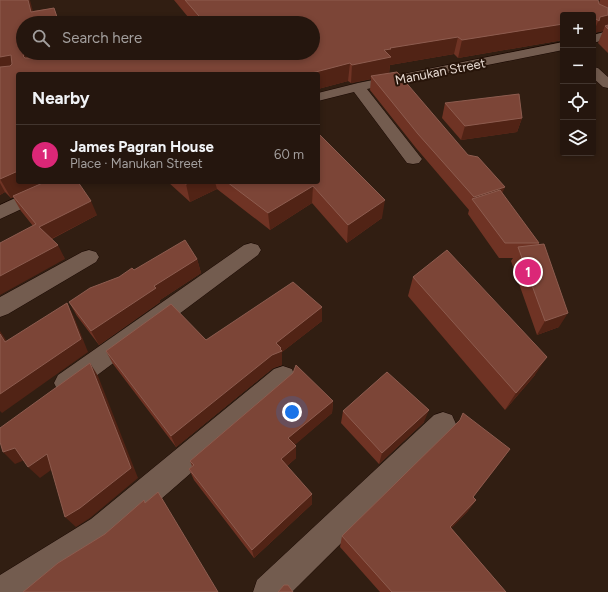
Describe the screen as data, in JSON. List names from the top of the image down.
{
  "streets": {
    "street": ["Manukan Street"]
  },
  "page": {
    "map_buttons": ["+", "−"],
    "search": "Search here",
    "heading": "Nearby",
    "list": [
      {
        "mark": "1",
        "name": "James Pagran House",
        "note": "Place · Manukan Street",
        "value": "60 m"
      }
    ],
    "pins": "1"
  }
}
